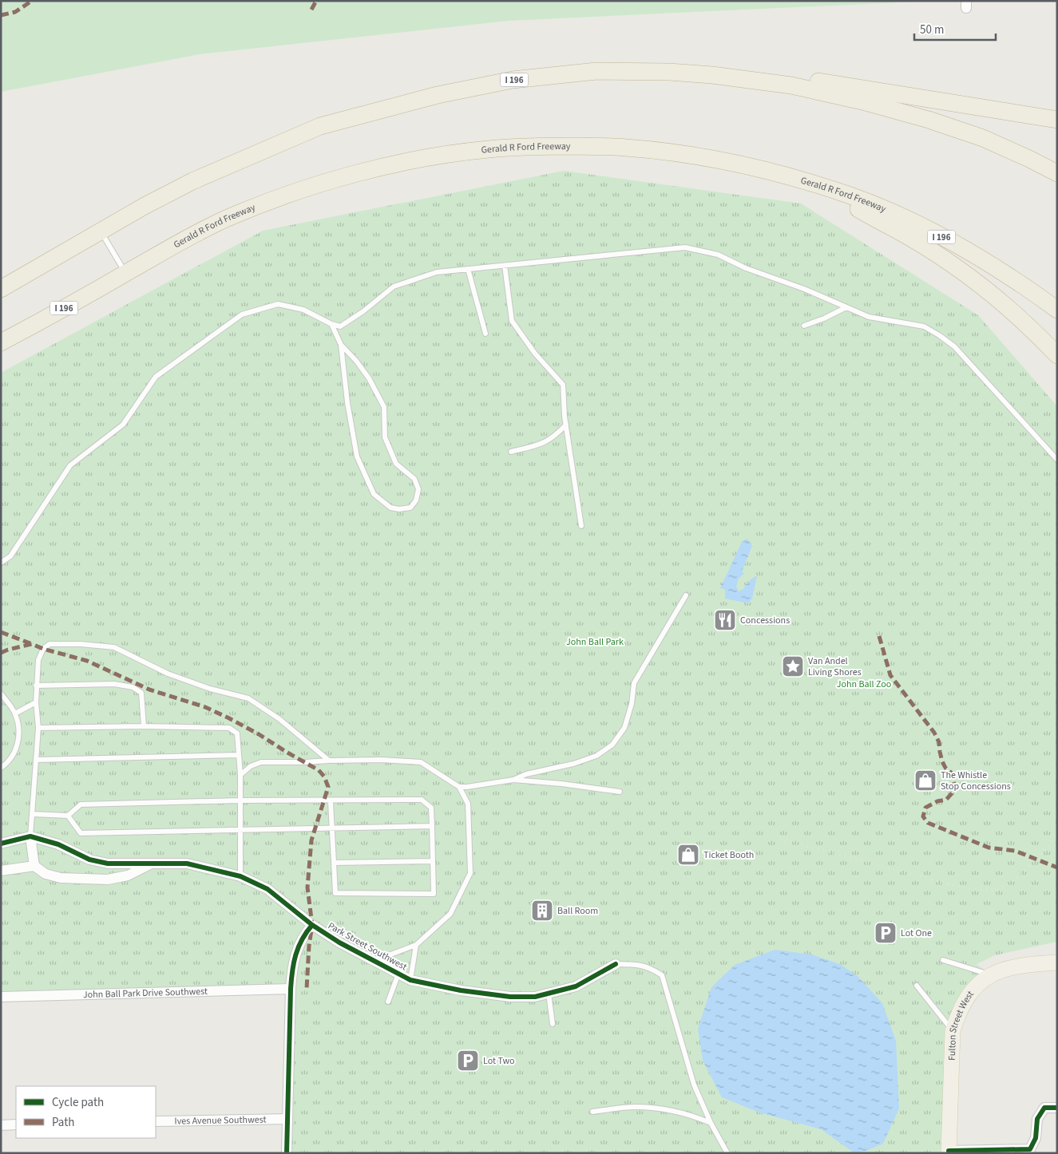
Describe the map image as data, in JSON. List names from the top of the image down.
{
  "streets": {
    "highway": ["I 196", "Gerald R Ford Freeway"],
    "main road": ["Fulton Street West"],
    "street": ["Park Street Southwest", "John Ball Park Drive Southwest", "Ives Avenue Southwest"]
  },
  "crossings": [
    ["Park Street Southwest", "John Ball Park Drive Southwest"],
    ["Park Street Southwest", "Ives Avenue Southwest"]
  ],
  "parks": ["John Ball Park", "John Ball Zoo"],
  "places": {
    "restaurant": ["Concessions"],
    "place": ["Van Andel Living Shores"],
    "shop": ["The Whistle Stop Concessions", "Ticket Booth"],
    "building": ["Ball Room"],
    "parking": ["Lot One", "Lot Two"]
  },
  "legend": ["Cycle path", "Path"],
  "scale_bar": "50 m"
}
